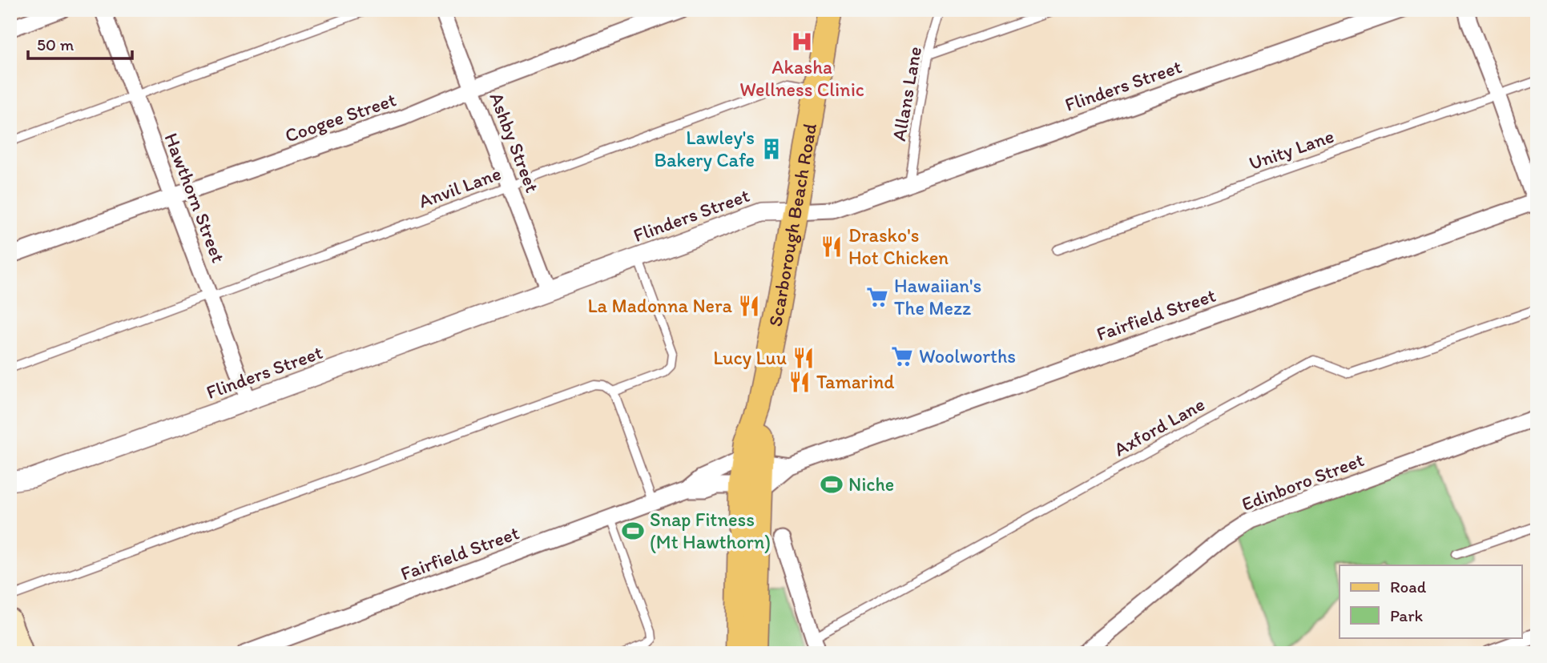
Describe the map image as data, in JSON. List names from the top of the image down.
{
  "streets": {
    "main road": ["Scarborough Beach Road"],
    "street": [
      "Flinders Street",
      "Coogee Street",
      "Ashby Street",
      "Hawthorn Street",
      "Fairfield Street",
      "Edinboro Street"
    ],
    "lane": [
      "Allans Lane",
      "Unity Lane",
      "Anvil Lane",
      "Axford Lane"
    ]
  },
  "crossings": [
    ["Flinders Street", "Allans Lane"],
    ["Flinders Street", "Ashby Street"],
    ["Flinders Street", "Hawthorn Street"],
    ["Flinders Street", "Scarborough Beach Road"],
    ["Coogee Street", "Ashby Street"],
    ["Coogee Street", "Hawthorn Street"],
    ["Ashby Street", "Anvil Lane"],
    ["Anvil Lane", "Hawthorn Street"],
    ["Anvil Lane", "Scarborough Beach Road"],
    ["Scarborough Beach Road", "Fairfield Street"]
  ],
  "places": {
    "hospital": ["Akasha Wellness Clinic"],
    "building": ["Lawley's Bakery Cafe"],
    "restaurant": [
      "Drasko's Hot Chicken",
      "La Madonna Nera",
      "Lucy Luu",
      "Tamarind"
    ],
    "supermarket": ["Hawaiian's The Mezz", "Woolworths"],
    "sports": ["Niche", "Snap Fitness (Mt Hawthorn)"]
  },
  "legend": ["Road", "Park"],
  "scale_bar": "50 m"
}
